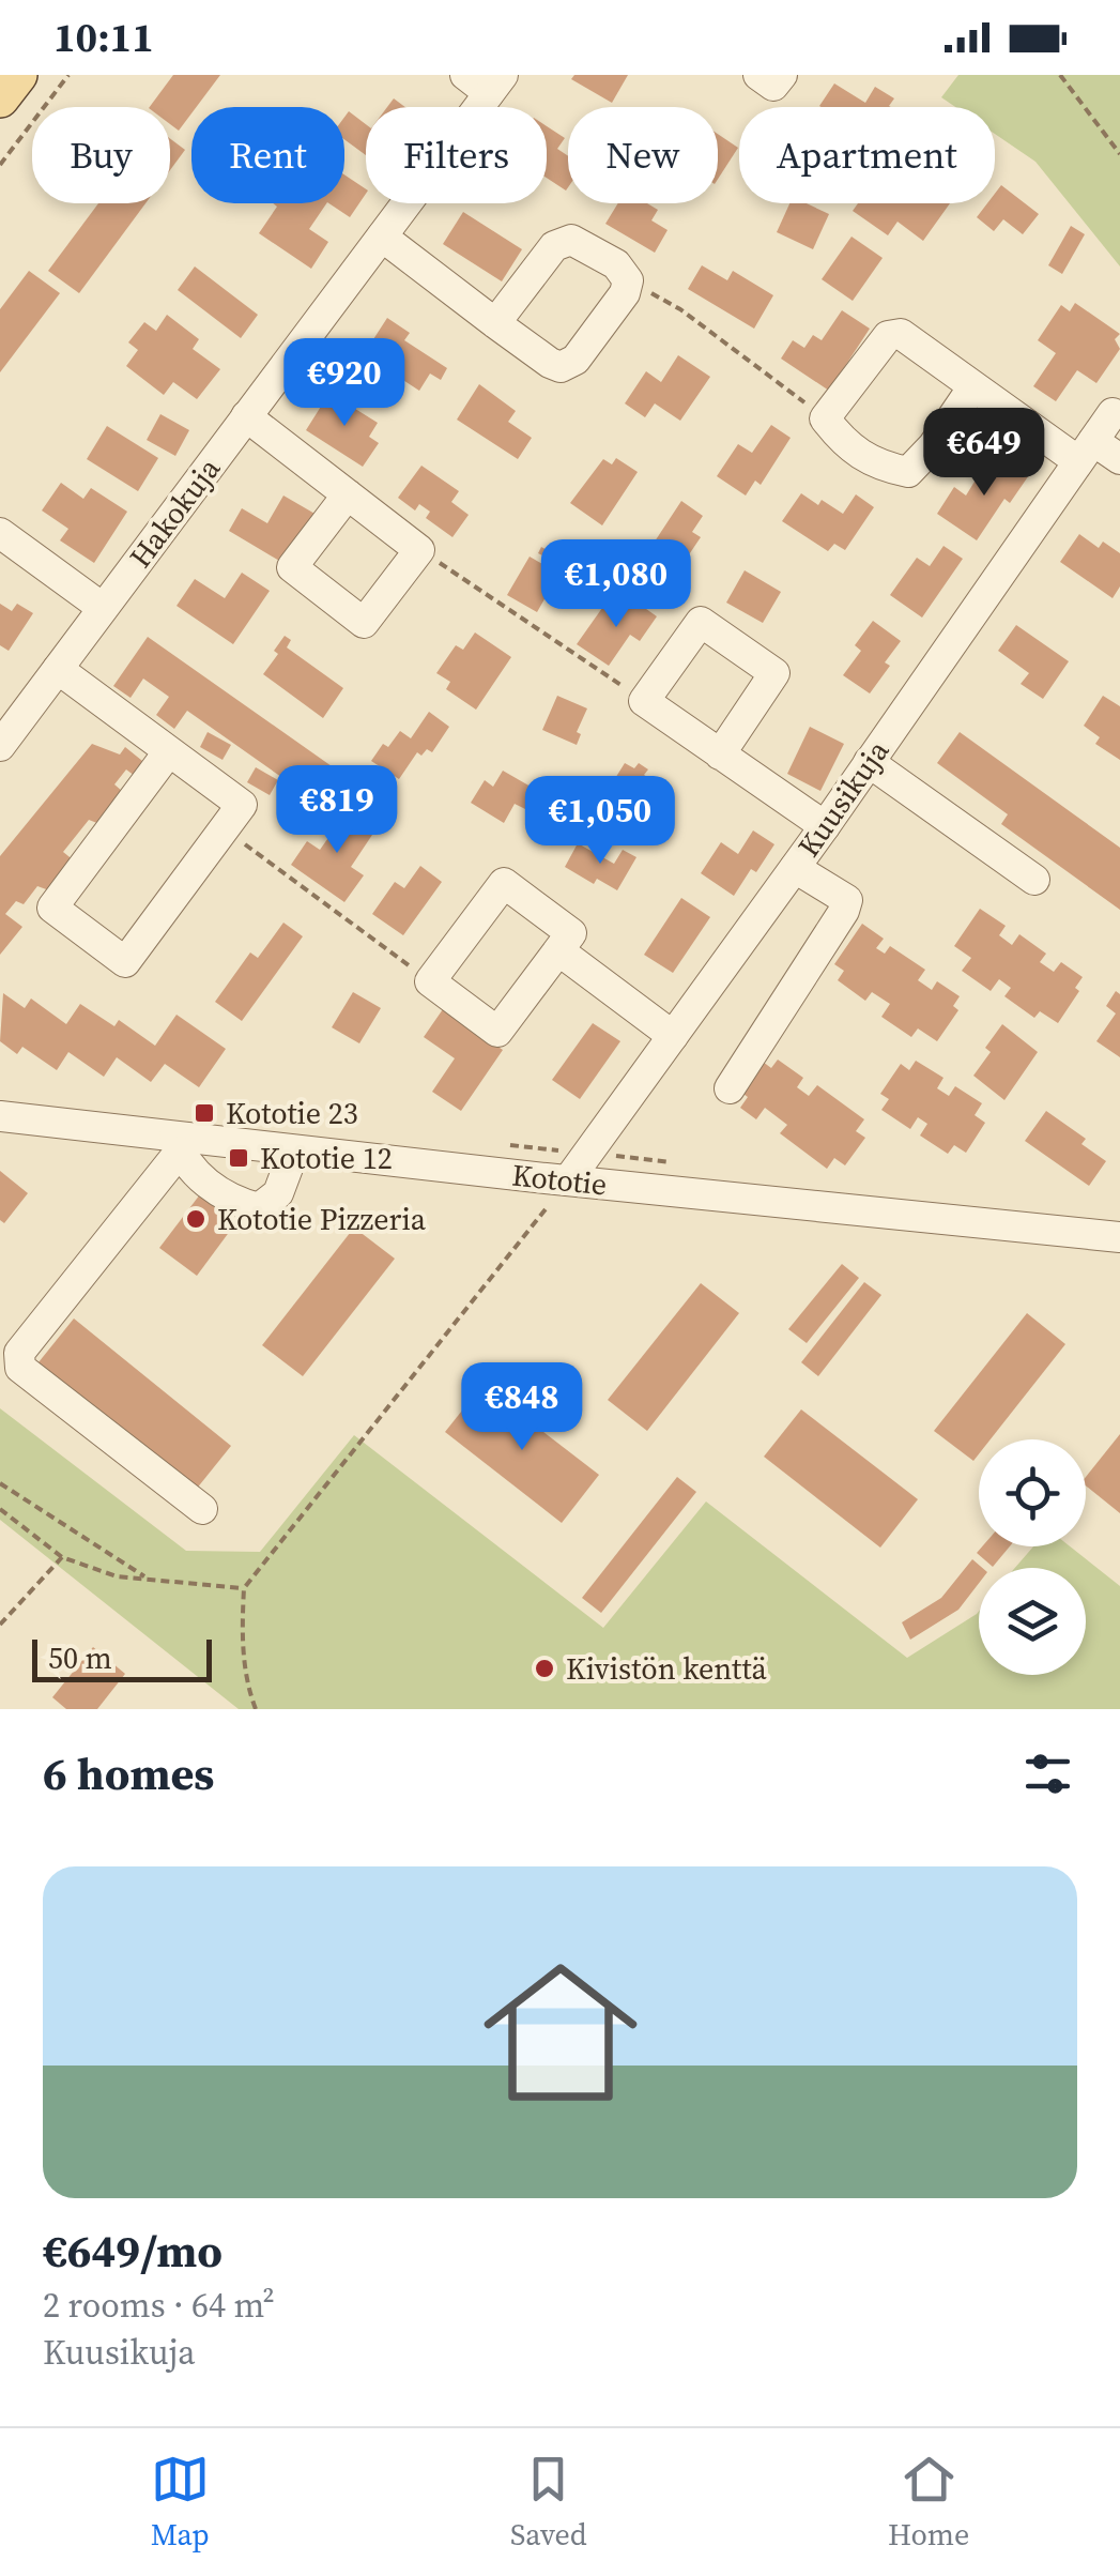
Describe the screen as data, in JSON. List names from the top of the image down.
{
  "streets": {
    "street": ["Hakokuja", "Kuusikuja", "Kototie"]
  },
  "crossings": [
    ["Kuusikuja", "Kototie"]
  ],
  "places": {
    "transit": ["Kototie 23", "Kototie 12"],
    "other": ["Kototie Pizzeria", "Kivistön kenttä"]
  },
  "scale_bar": "50 m",
  "page": {
    "status": "10:11",
    "chip": [
      "Buy",
      "Rent",
      "Filters",
      "New",
      "Apartment"
    ],
    "price": [
      "€920",
      "€649",
      "€1,080",
      "€819",
      "€1,050",
      "€848"
    ],
    "scale": "50 m",
    "heading": "6 homes",
    "list": [
      {
        "name": "€649/mo",
        "note": "2 rooms · 64 m² · Kuusikuja"
      }
    ],
    "tabs": ["Map", "Saved", "Home"]
  }
}
